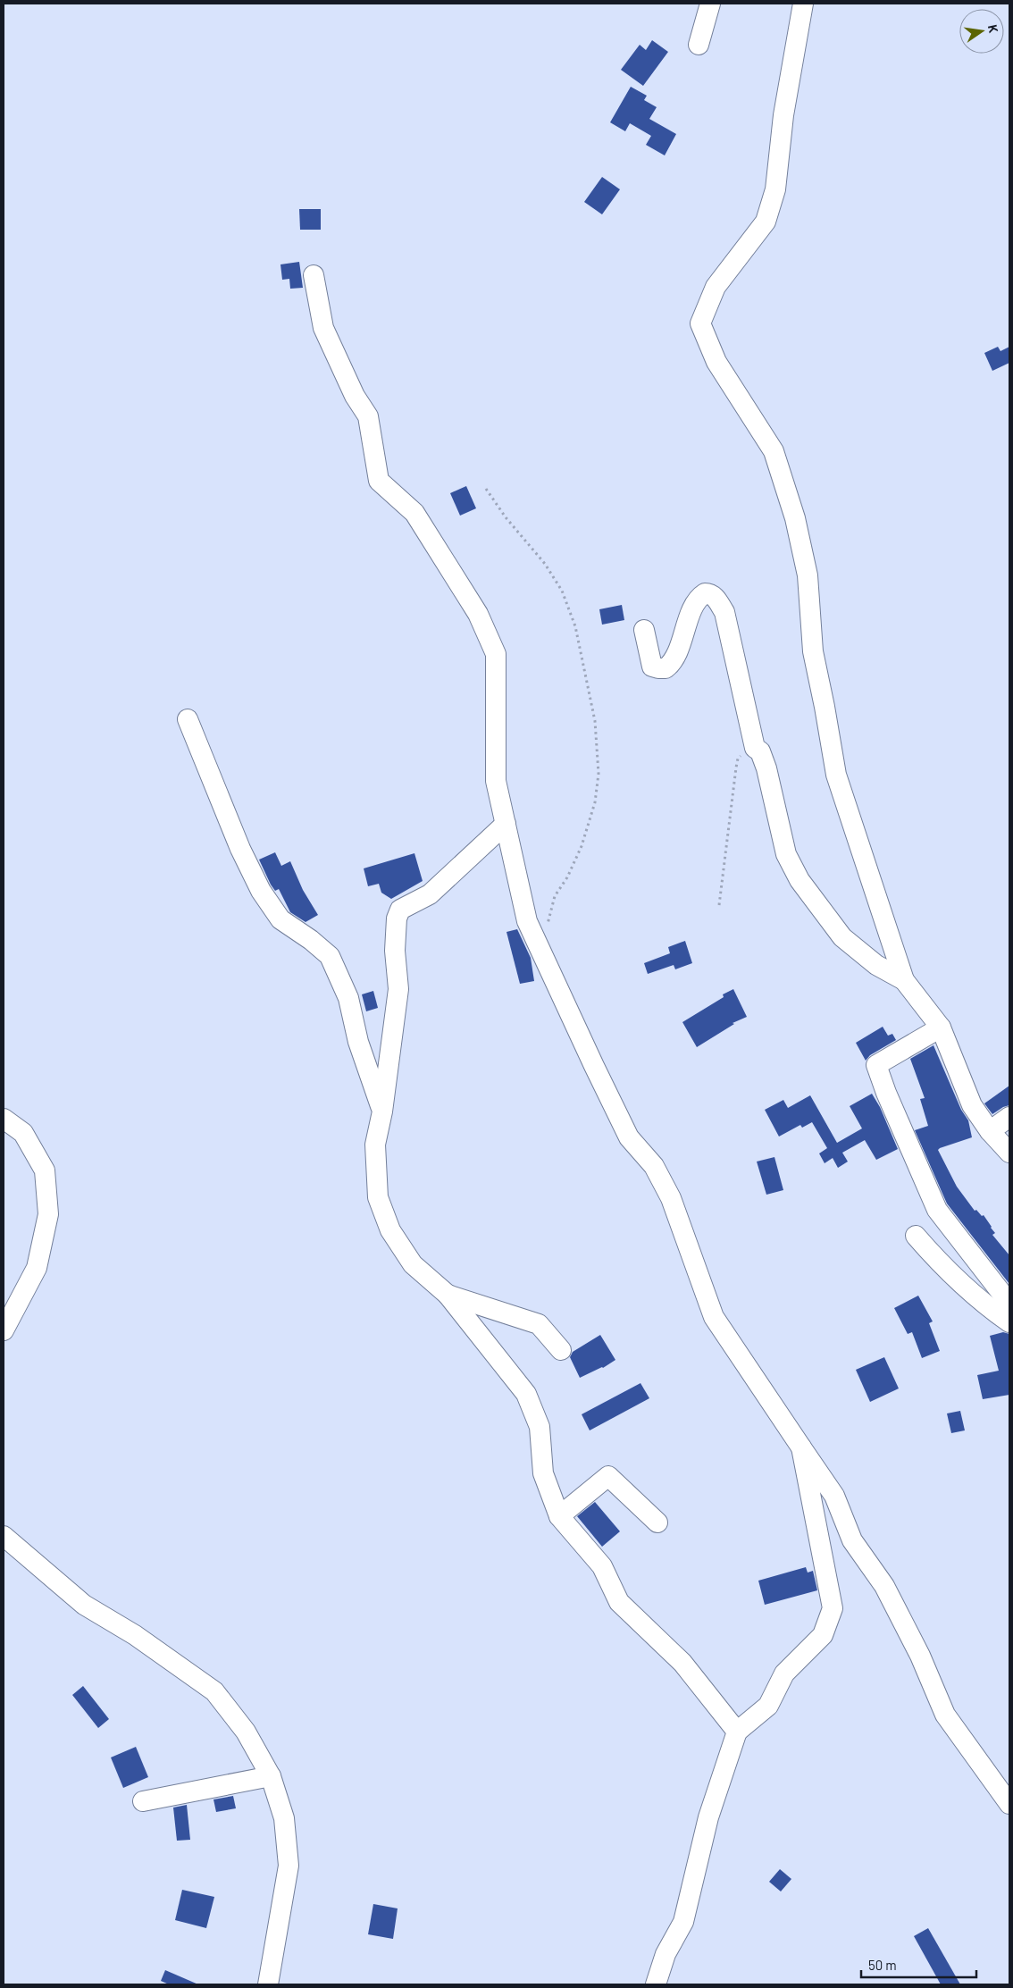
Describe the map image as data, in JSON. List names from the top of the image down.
{
  "scale_bar": "50 m",
  "north": "right"
}
